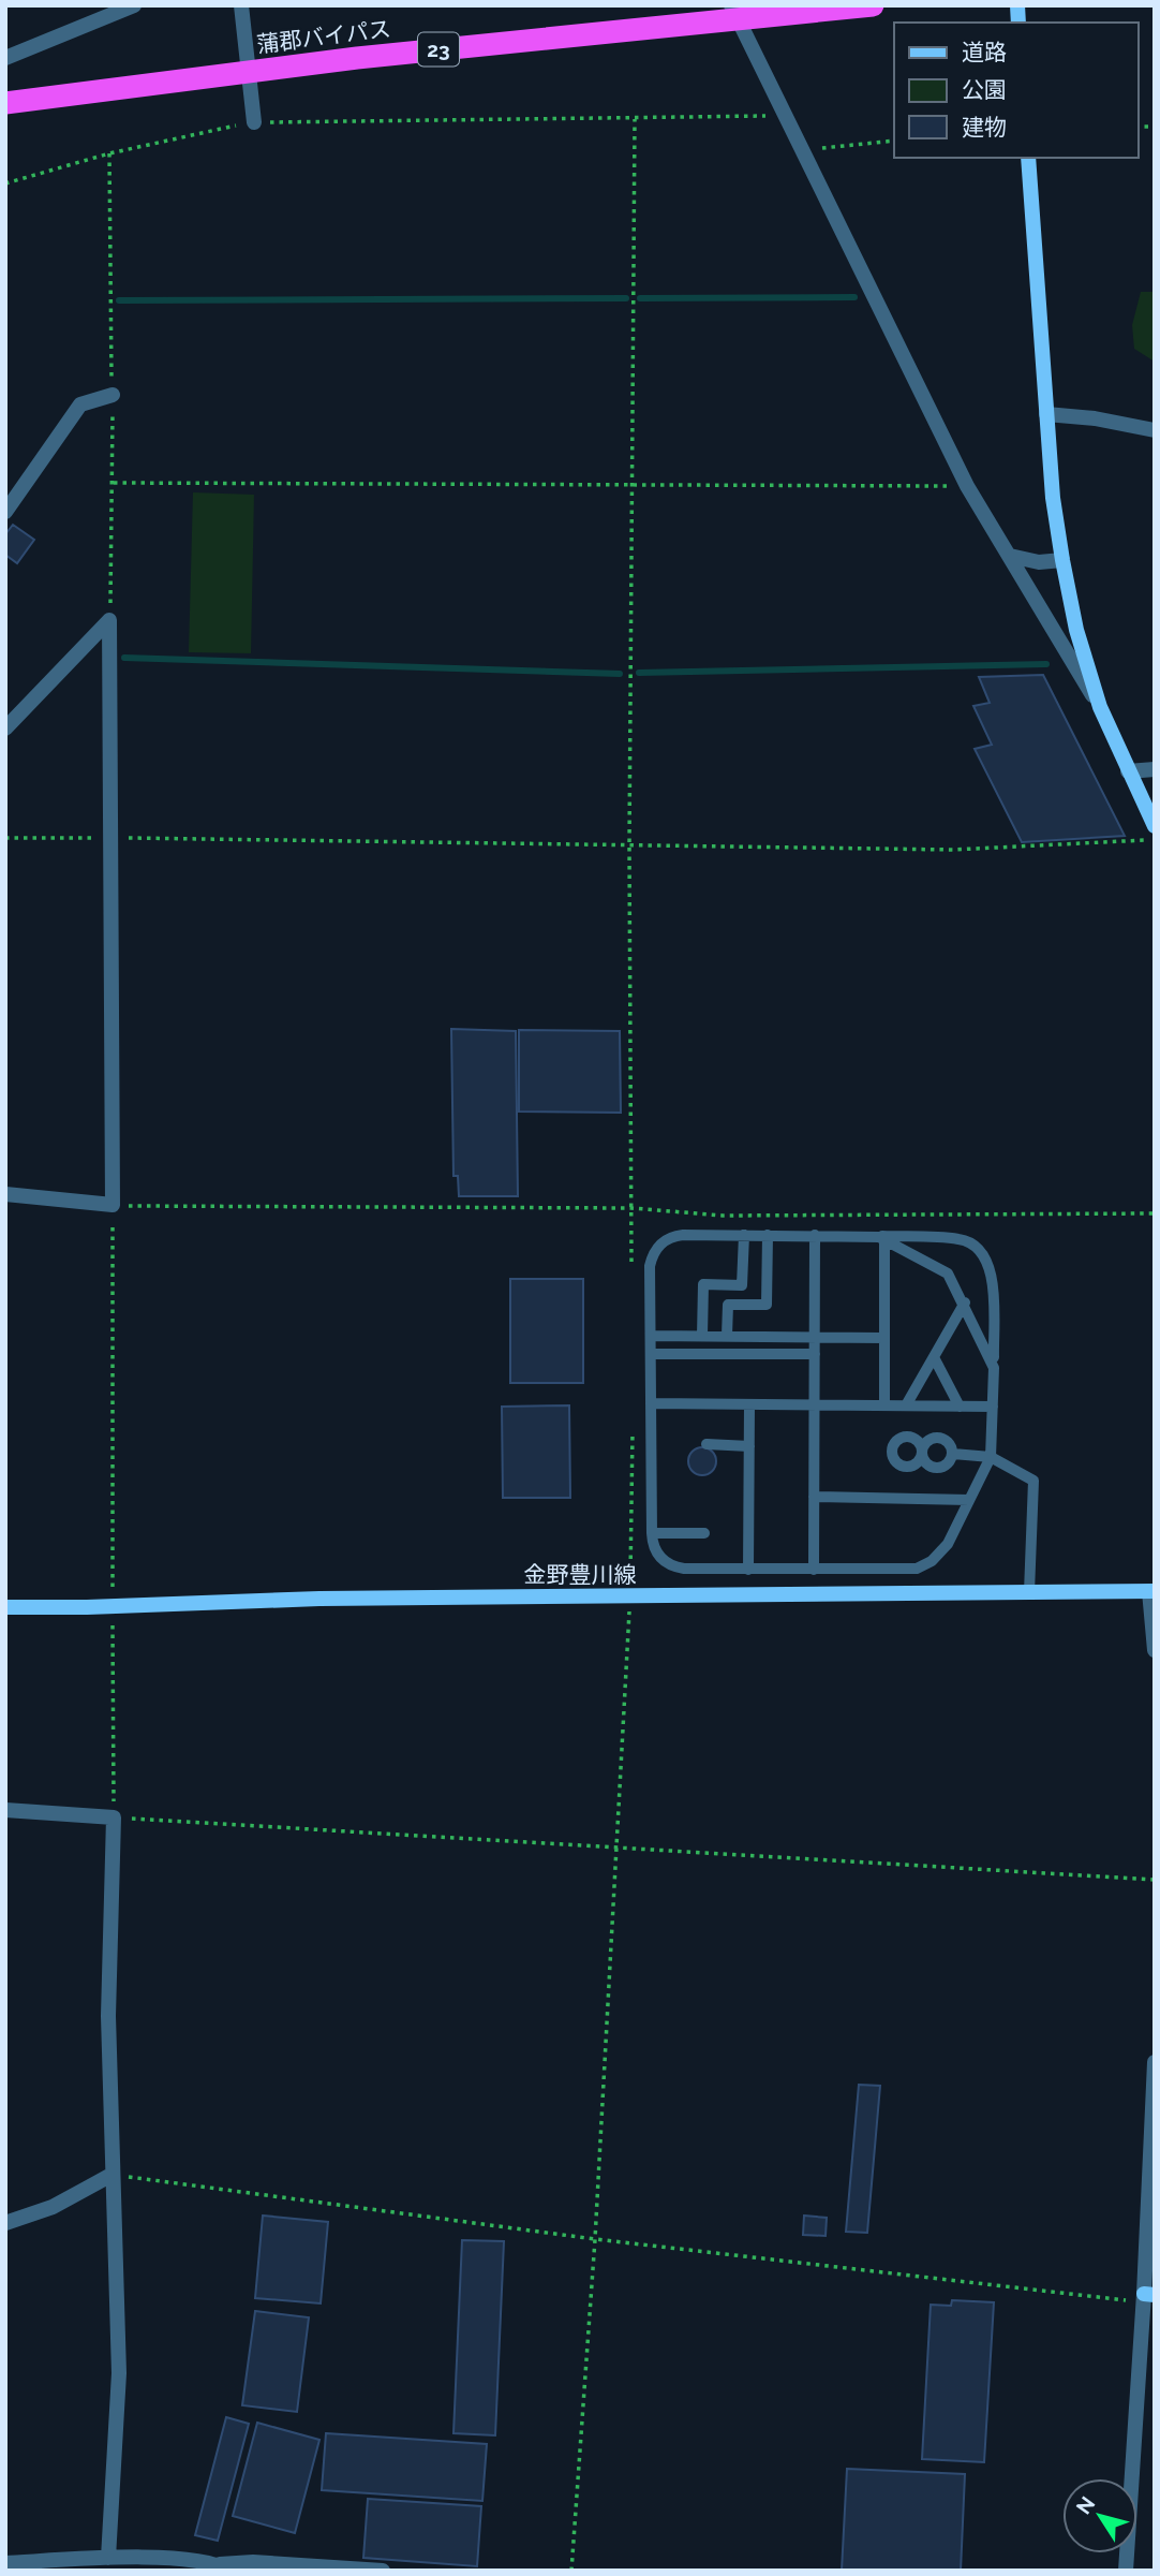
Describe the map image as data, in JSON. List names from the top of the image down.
{
  "streets": {
    "highway": ["蒲郡バイパス", "23"],
    "main road": ["金野豊川線"]
  },
  "legend": ["道路", "公園", "建物"],
  "north": "top left"
}
